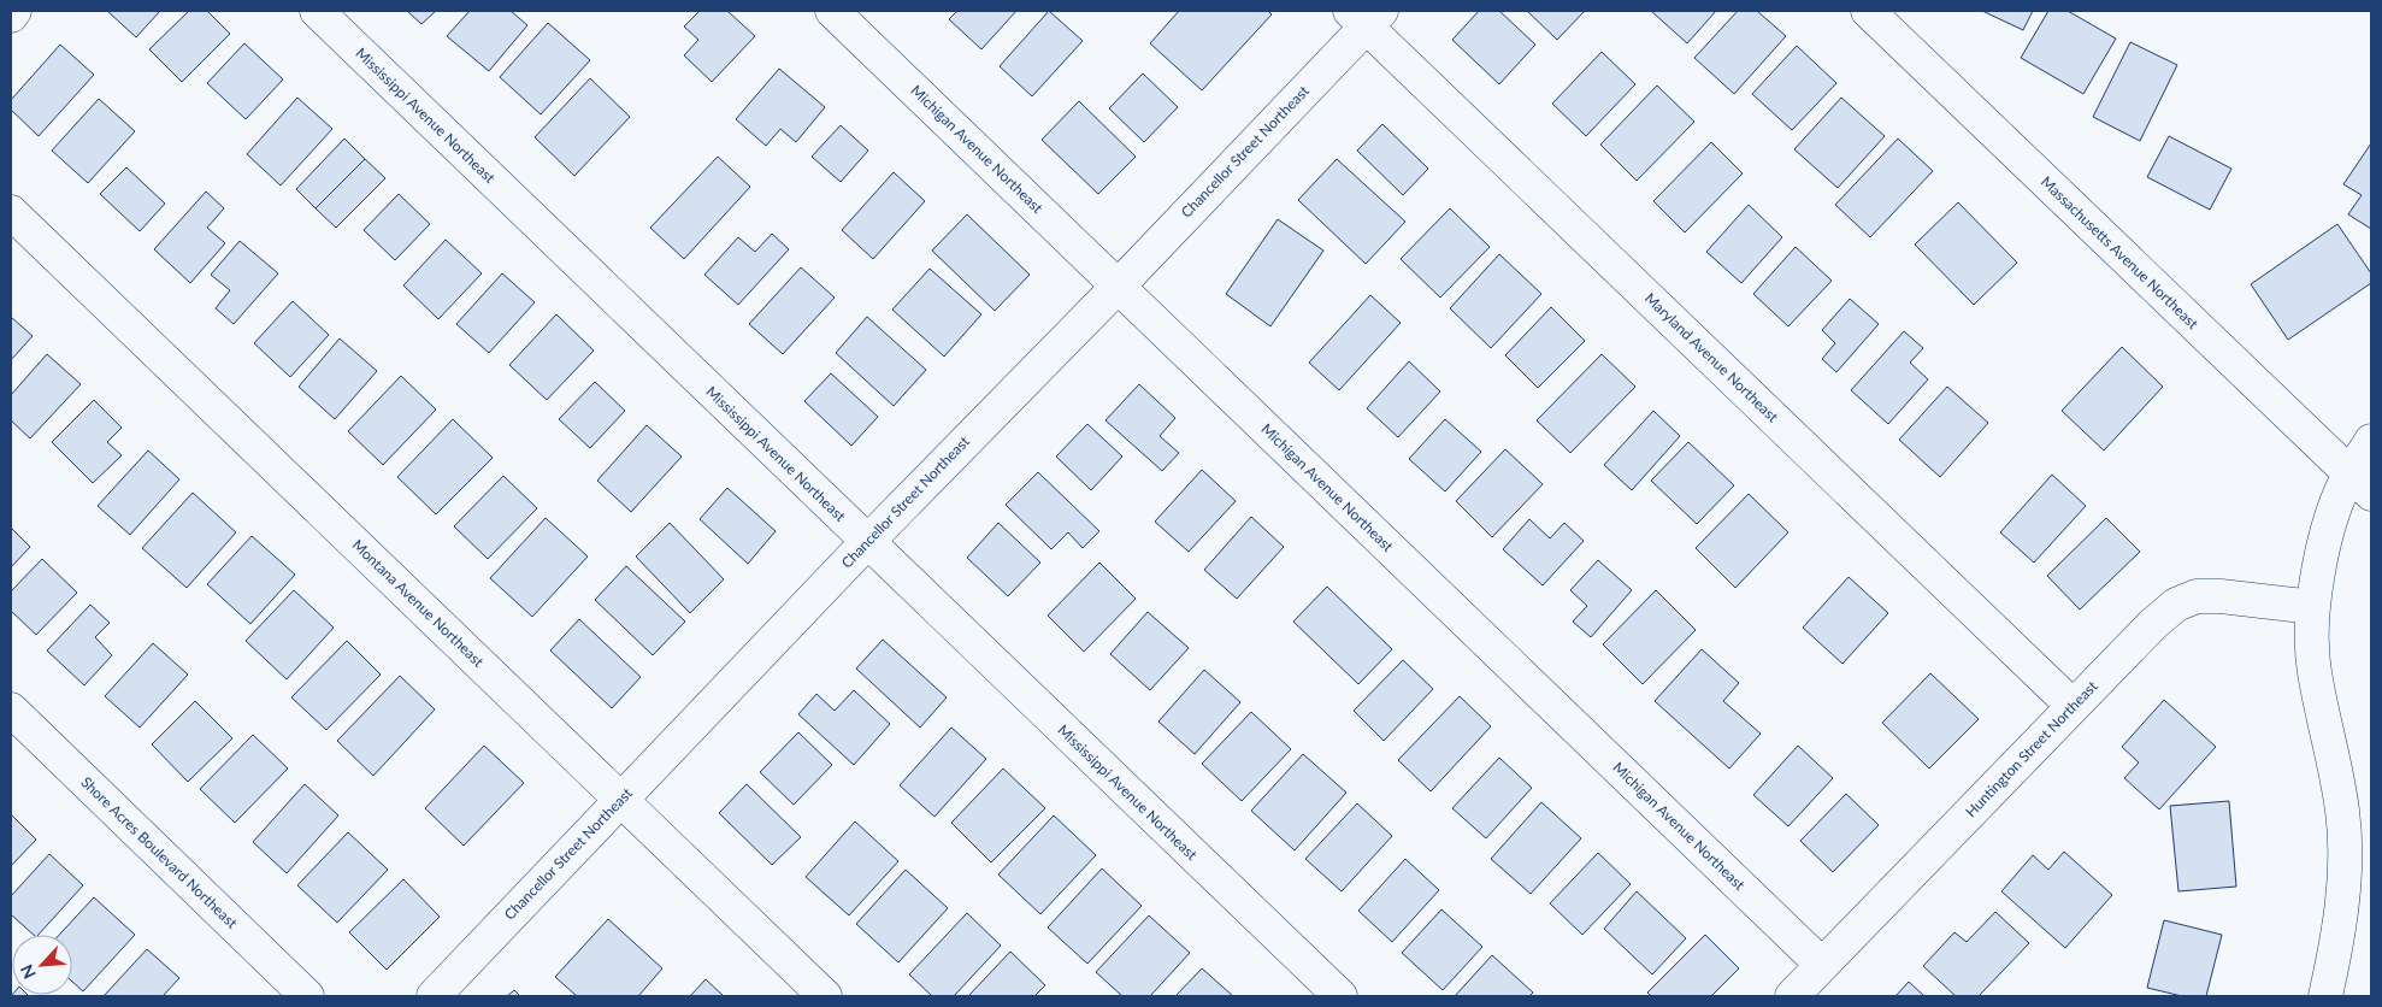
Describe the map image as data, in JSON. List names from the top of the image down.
{
  "streets": {
    "street": [
      "Mississippi Avenue Northeast",
      "Michigan Avenue Northeast",
      "Chancellor Street Northeast",
      "Massachusetts Avenue Northeast",
      "Maryland Avenue Northeast",
      "Montana Avenue Northeast",
      "Huntington Street Northeast",
      "Shore Acres Boulevard Northeast"
    ]
  },
  "crossings": [
    ["Mississippi Avenue Northeast", "Chancellor Street Northeast"],
    ["Michigan Avenue Northeast", "Chancellor Street Northeast"],
    ["Michigan Avenue Northeast", "Huntington Street Northeast"],
    ["Chancellor Street Northeast", "Maryland Avenue Northeast"],
    ["Chancellor Street Northeast", "Montana Avenue Northeast"],
    ["Maryland Avenue Northeast", "Huntington Street Northeast"]
  ],
  "north": "bottom left"
}
